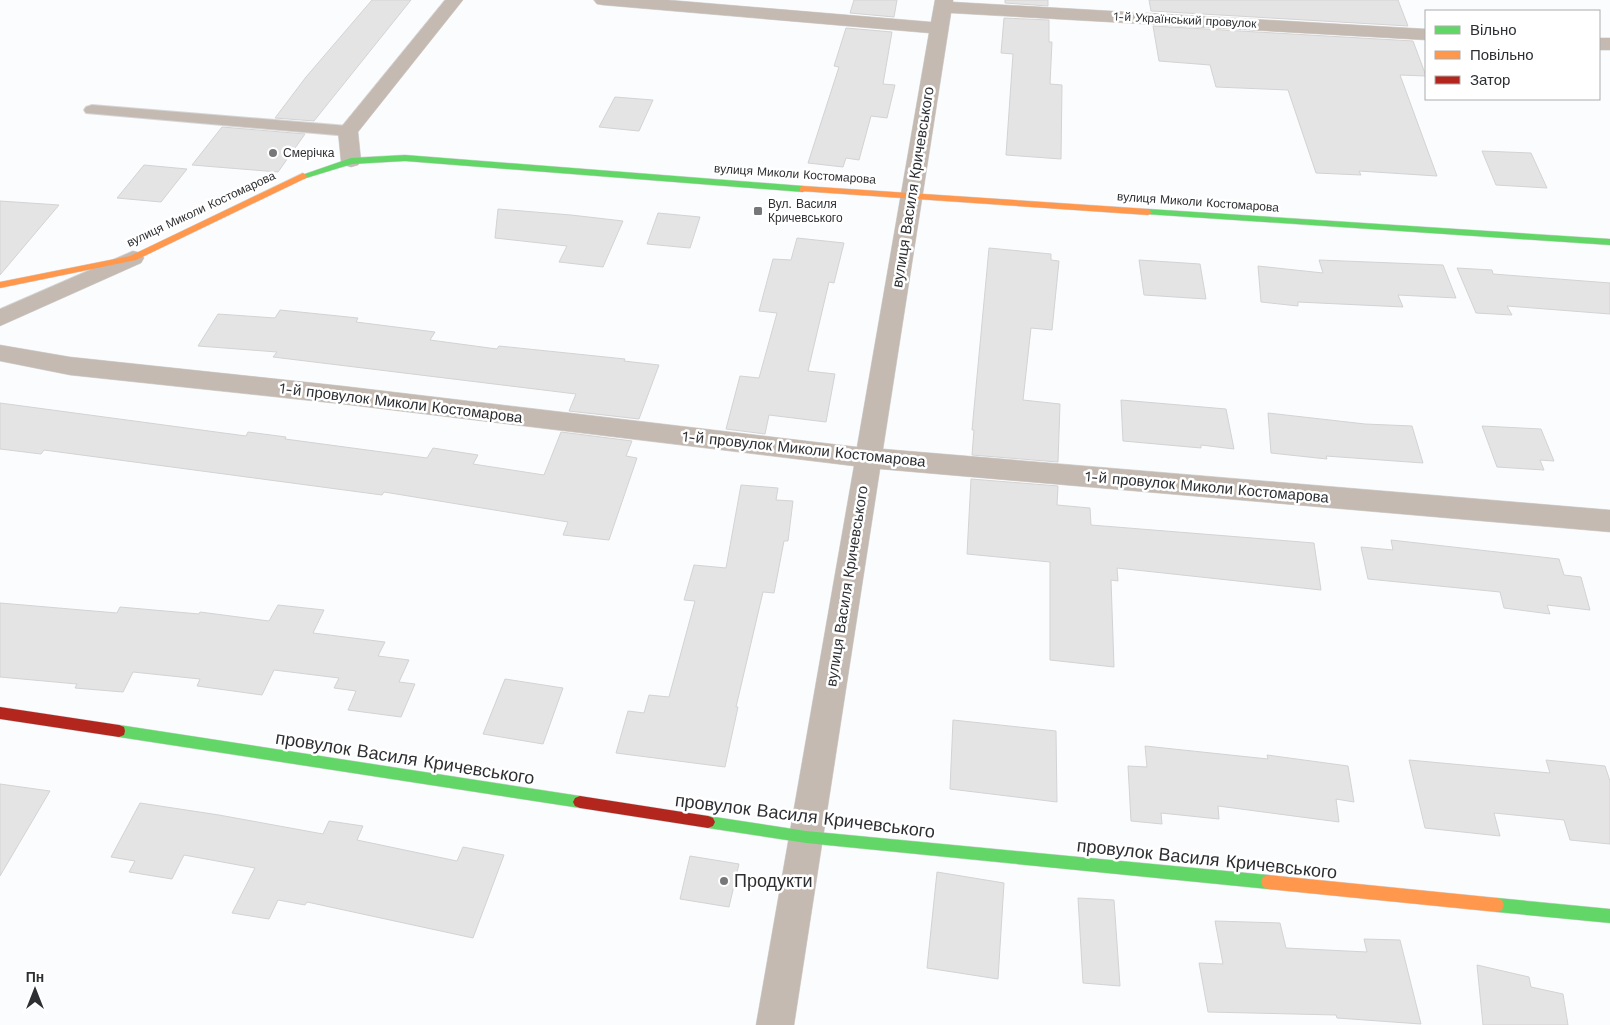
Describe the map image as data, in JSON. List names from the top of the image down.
{
  "streets": {
    "street": [
      "1-й Український провулок",
      "вулиця Миколи Костомарова",
      "вулиця Василя Кричевського",
      "1-й провулок Миколи Костомарова",
      "провулок Василя Кричевського"
    ]
  },
  "crossings": [
    ["1-й Український провулок", "вулиця Василя Кричевського"],
    ["вулиця Миколи Костомарова", "вулиця Василя Кричевського"],
    ["вулиця Василя Кричевського", "1-й провулок Миколи Костомарова"],
    ["вулиця Василя Кричевського", "провулок Василя Кричевського"]
  ],
  "places": {
    "other": ["Смерічка", "Продукти"],
    "transit": ["Вул. Василя Кричевського"]
  },
  "legend": ["Вільно", "Повільно", "Затор"],
  "north": "top"
}
